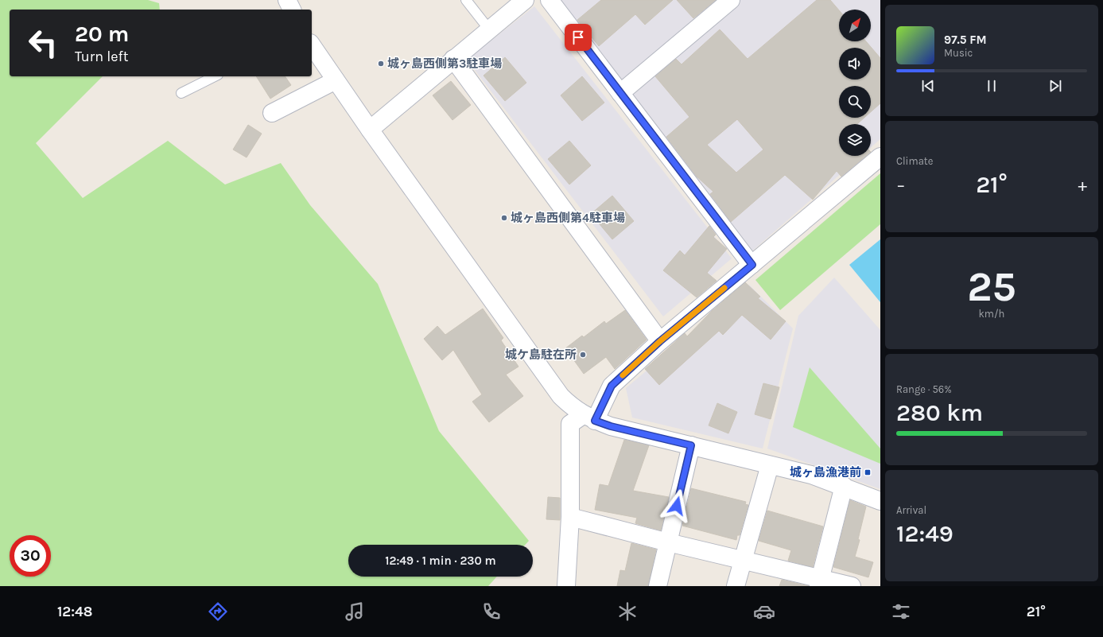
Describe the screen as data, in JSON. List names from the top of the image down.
{
  "places": {
    "other": ["城ヶ島西側第3駐車場", "城ヶ島西側第4駐車場", "城ケ島駐在所"],
    "transit": ["城ヶ島漁港前"]
  },
  "north": "top right",
  "page": {
    "turn": ["20 m", "Turn left"],
    "song": ["97.5 FM", "Music"],
    "tile": [
      "Climate",
      ["25", "km/h"],
      ["Range · 56%", "280 km"],
      ["Arrival", "12:49"]
    ],
    "heat": ["−", "21°", "+"],
    "limit": "30",
    "trip": "12:49 · 1 min · 230 m",
    "tabs": ["12:48", "21°"]
  }
}
